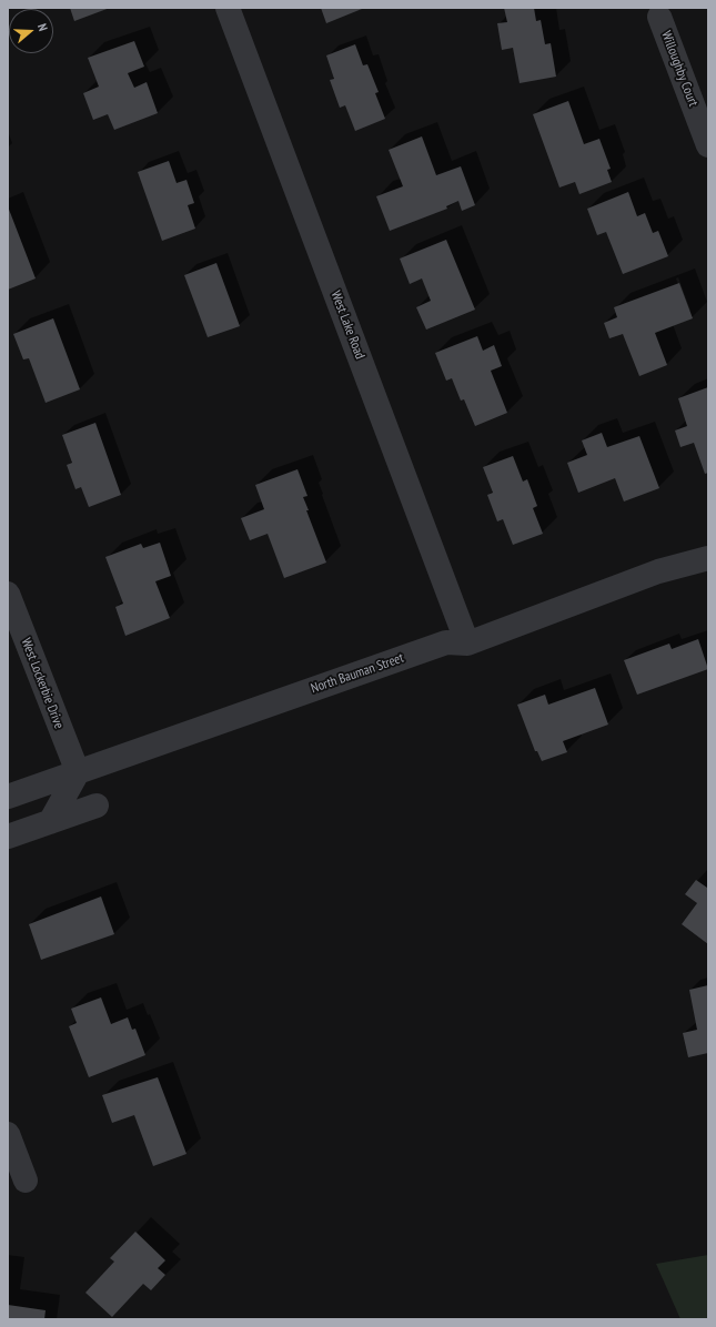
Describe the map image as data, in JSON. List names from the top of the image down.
{
  "streets": {
    "street": [
      "Willoughby Court",
      "West Lake Road",
      "North Bauman Street",
      "West Lockerbie Drive"
    ]
  },
  "crossings": [
    ["West Lake Road", "North Bauman Street"],
    ["North Bauman Street", "West Lockerbie Drive"]
  ],
  "north": "right"
}
